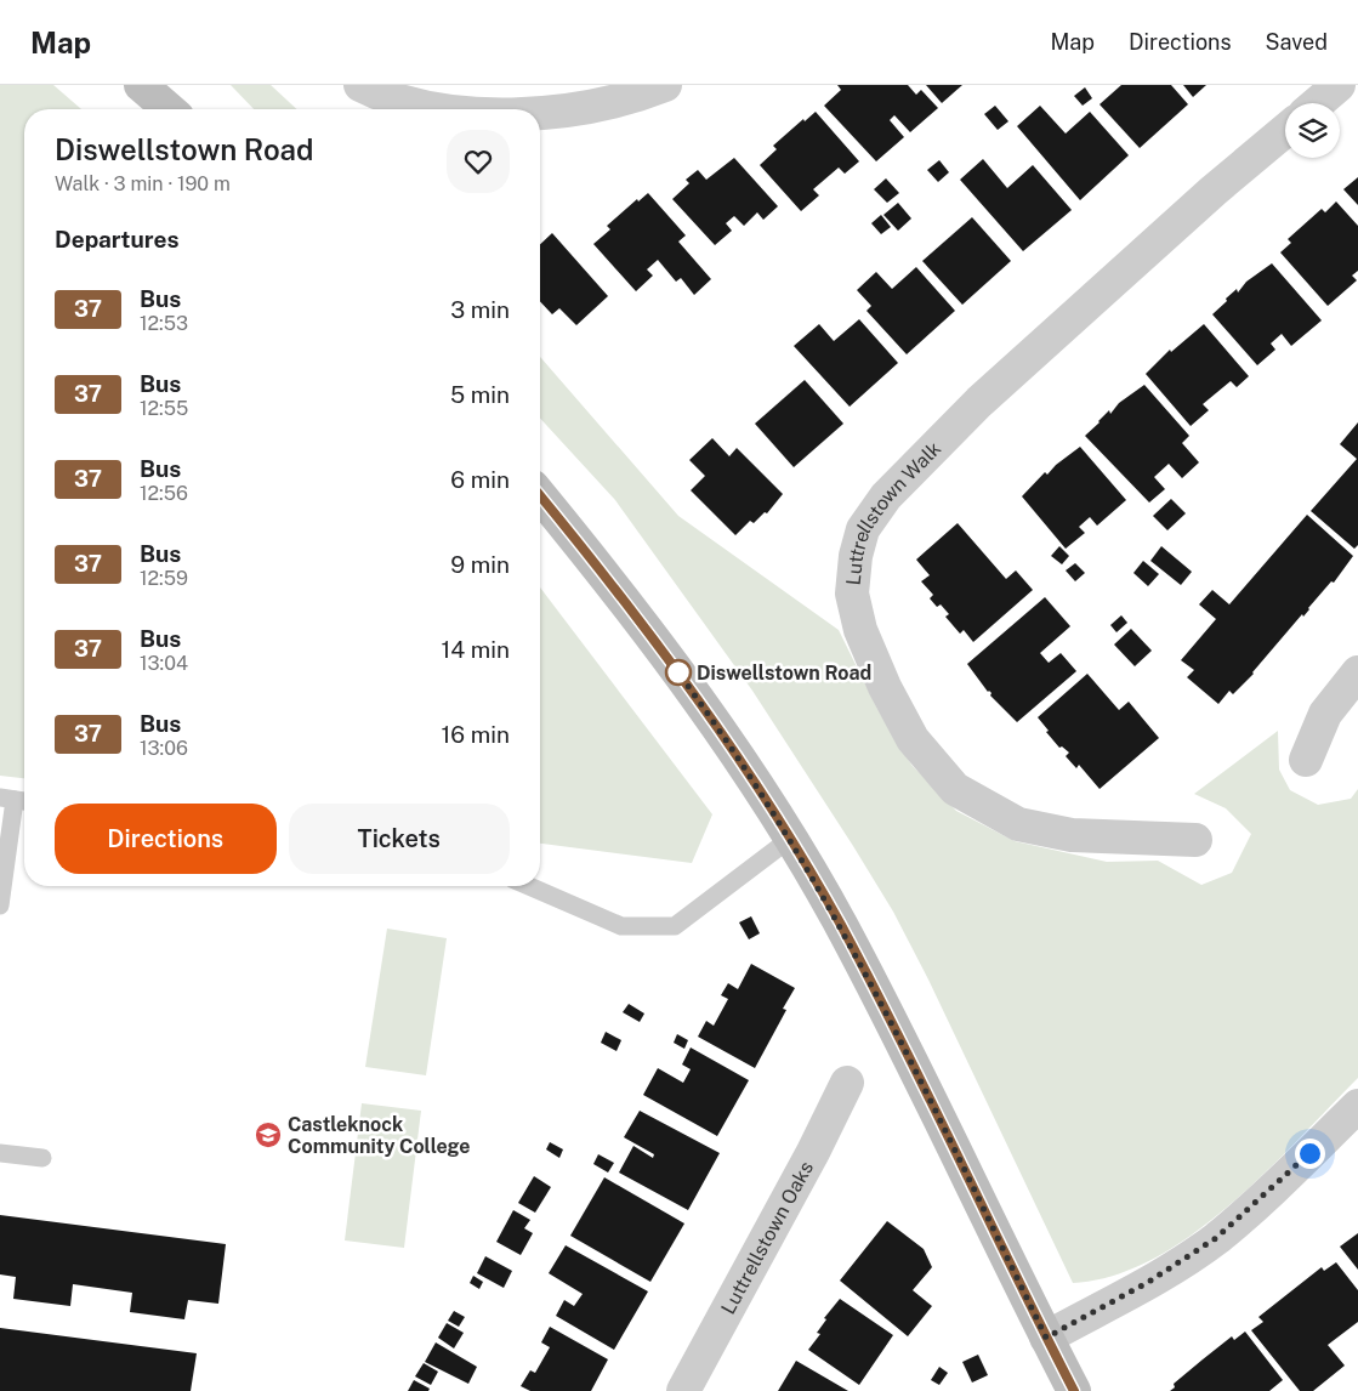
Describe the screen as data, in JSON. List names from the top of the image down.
{
  "streets": {
    "street": ["Luttrellstown Walk", "Luttrellstown Oaks"]
  },
  "places": {
    "other": ["Diswellstown Road"],
    "school or university": ["Castleknock Community College"]
  },
  "lines": ["bus line 37"],
  "page": {
    "header": "Map",
    "nav": ["Map", "Directions", "Saved"],
    "heading": [
      ["Diswellstown Road", "Walk · 3 min · 190 m"],
      "Departures"
    ],
    "list": [
      {
        "mark": "37",
        "name": "Bus",
        "note": "12:53",
        "value": "3 min"
      },
      {
        "mark": "37",
        "name": "Bus",
        "note": "12:55",
        "value": "5 min"
      },
      {
        "mark": "37",
        "name": "Bus",
        "note": "12:56",
        "value": "6 min"
      },
      {
        "mark": "37",
        "name": "Bus",
        "note": "12:59",
        "value": "9 min"
      },
      {
        "mark": "37",
        "name": "Bus",
        "note": "13:04",
        "value": "14 min"
      },
      {
        "mark": "37",
        "name": "Bus",
        "note": "13:06",
        "value": "16 min"
      }
    ],
    "buttons": ["Directions", "Tickets"]
  }
}
